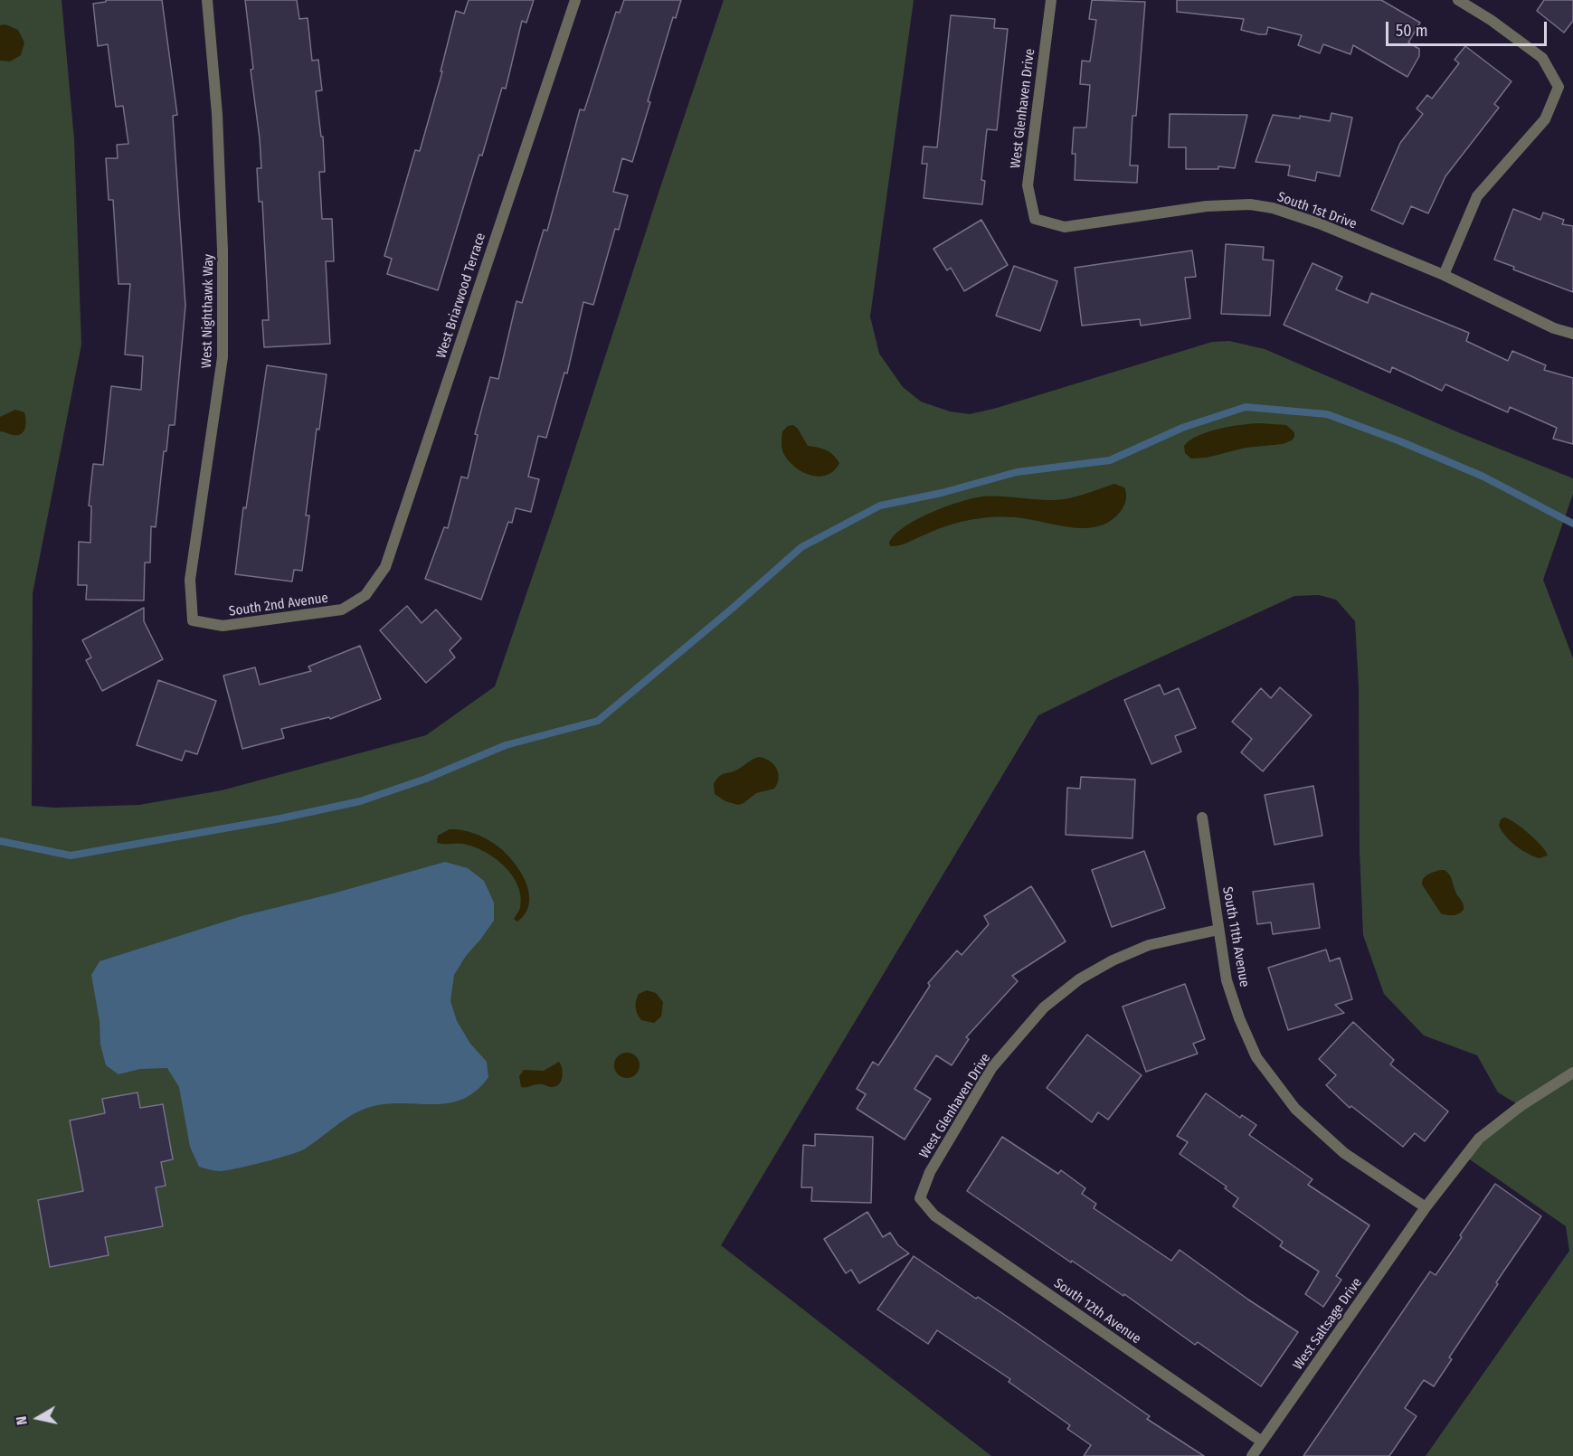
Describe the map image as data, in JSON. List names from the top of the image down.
{
  "streets": {
    "street": [
      "West Glenhaven Drive",
      "South 1st Drive",
      "West Briarwood Terrace",
      "West Nighthawk Way",
      "South 2nd Avenue",
      "South 11th Avenue",
      "South 12th Avenue",
      "West Saltsage Drive"
    ]
  },
  "crossings": [
    ["West Glenhaven Drive", "South 1st Drive"],
    ["West Glenhaven Drive", "South 11th Avenue"],
    ["West Glenhaven Drive", "South 12th Avenue"],
    ["West Briarwood Terrace", "South 2nd Avenue"],
    ["West Nighthawk Way", "South 2nd Avenue"],
    ["South 11th Avenue", "West Saltsage Drive"],
    ["South 12th Avenue", "West Saltsage Drive"]
  ],
  "scale_bar": "50 m",
  "north": "left"
}
